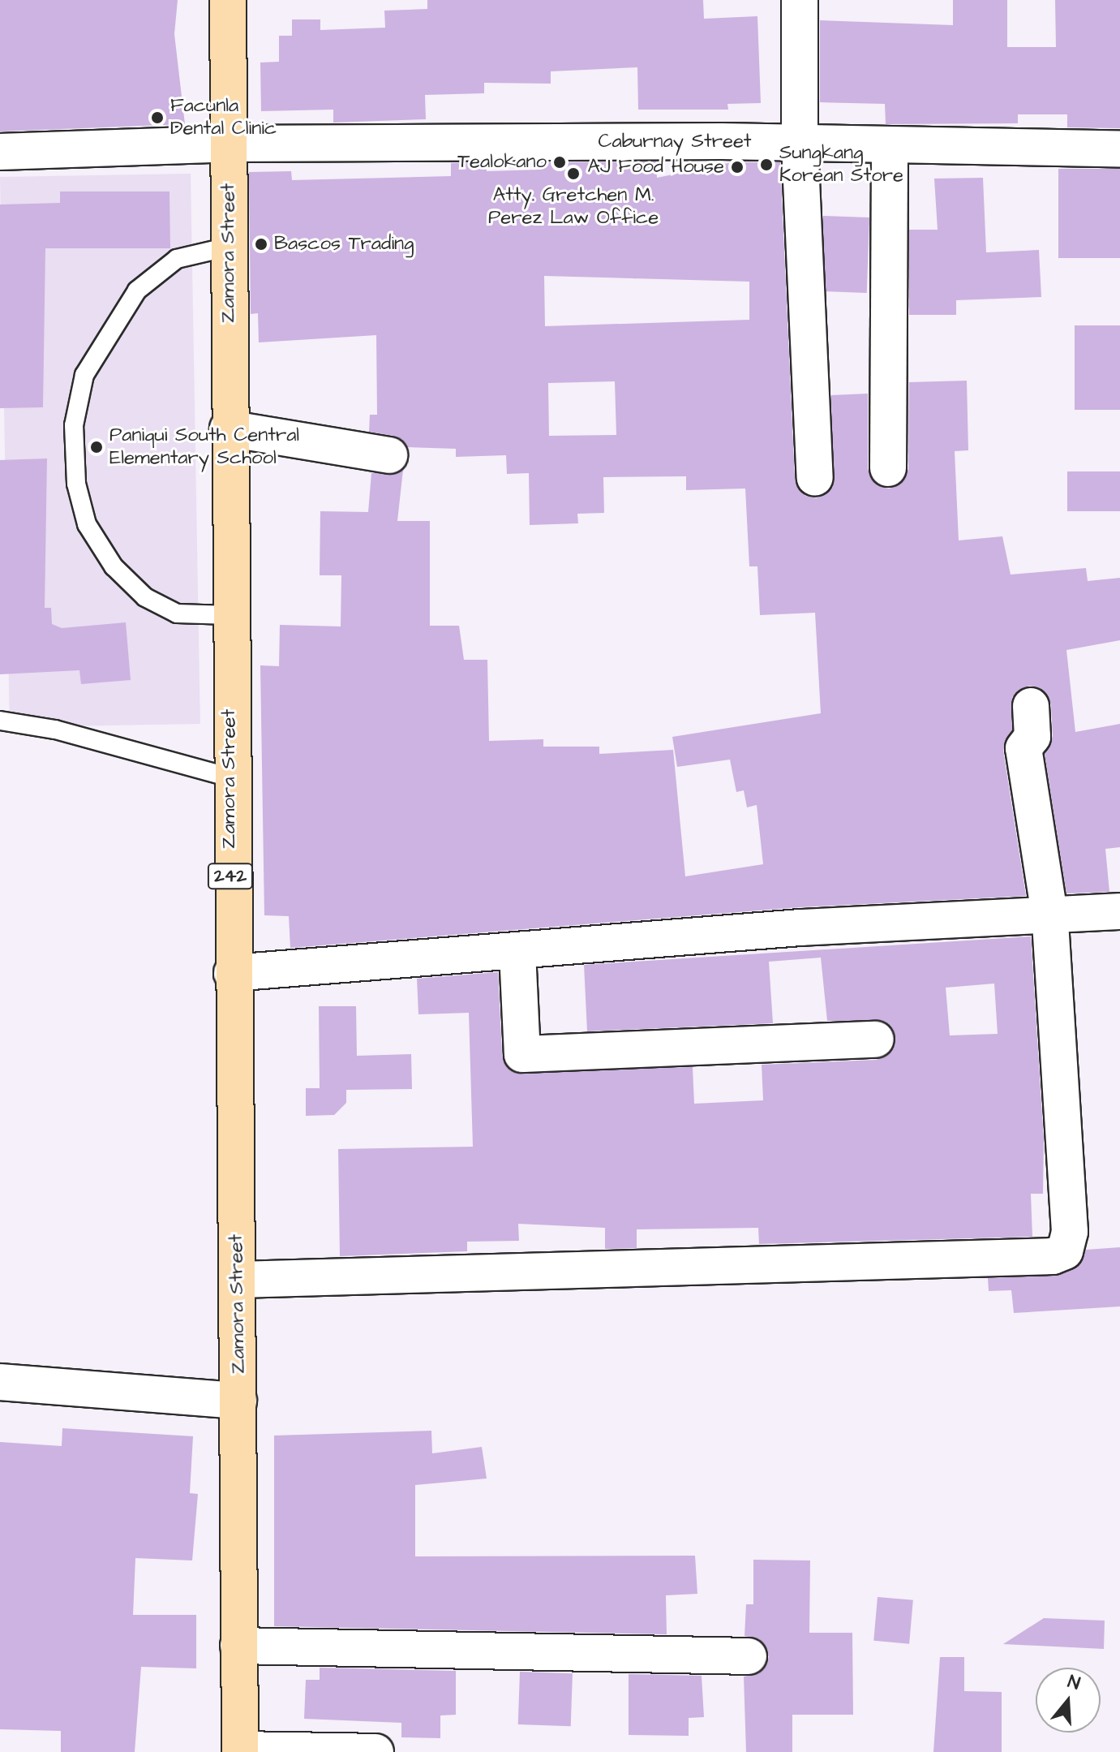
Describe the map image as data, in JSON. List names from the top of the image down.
{
  "streets": {
    "main road": ["Zamora Street", "242"],
    "street": ["Caburnay Street"]
  },
  "crossings": [
    ["Caburnay Street", "Zamora Street"]
  ],
  "places": [
    "Facunla Dental Clinic",
    "Tealokano",
    "Sungkang Korean Store",
    "AJ Food House",
    "Atty. Gretchen M. Perez Law Office",
    "Bascos Trading",
    "Paniqui South Central Elementary School"
  ],
  "north": "top"
}
